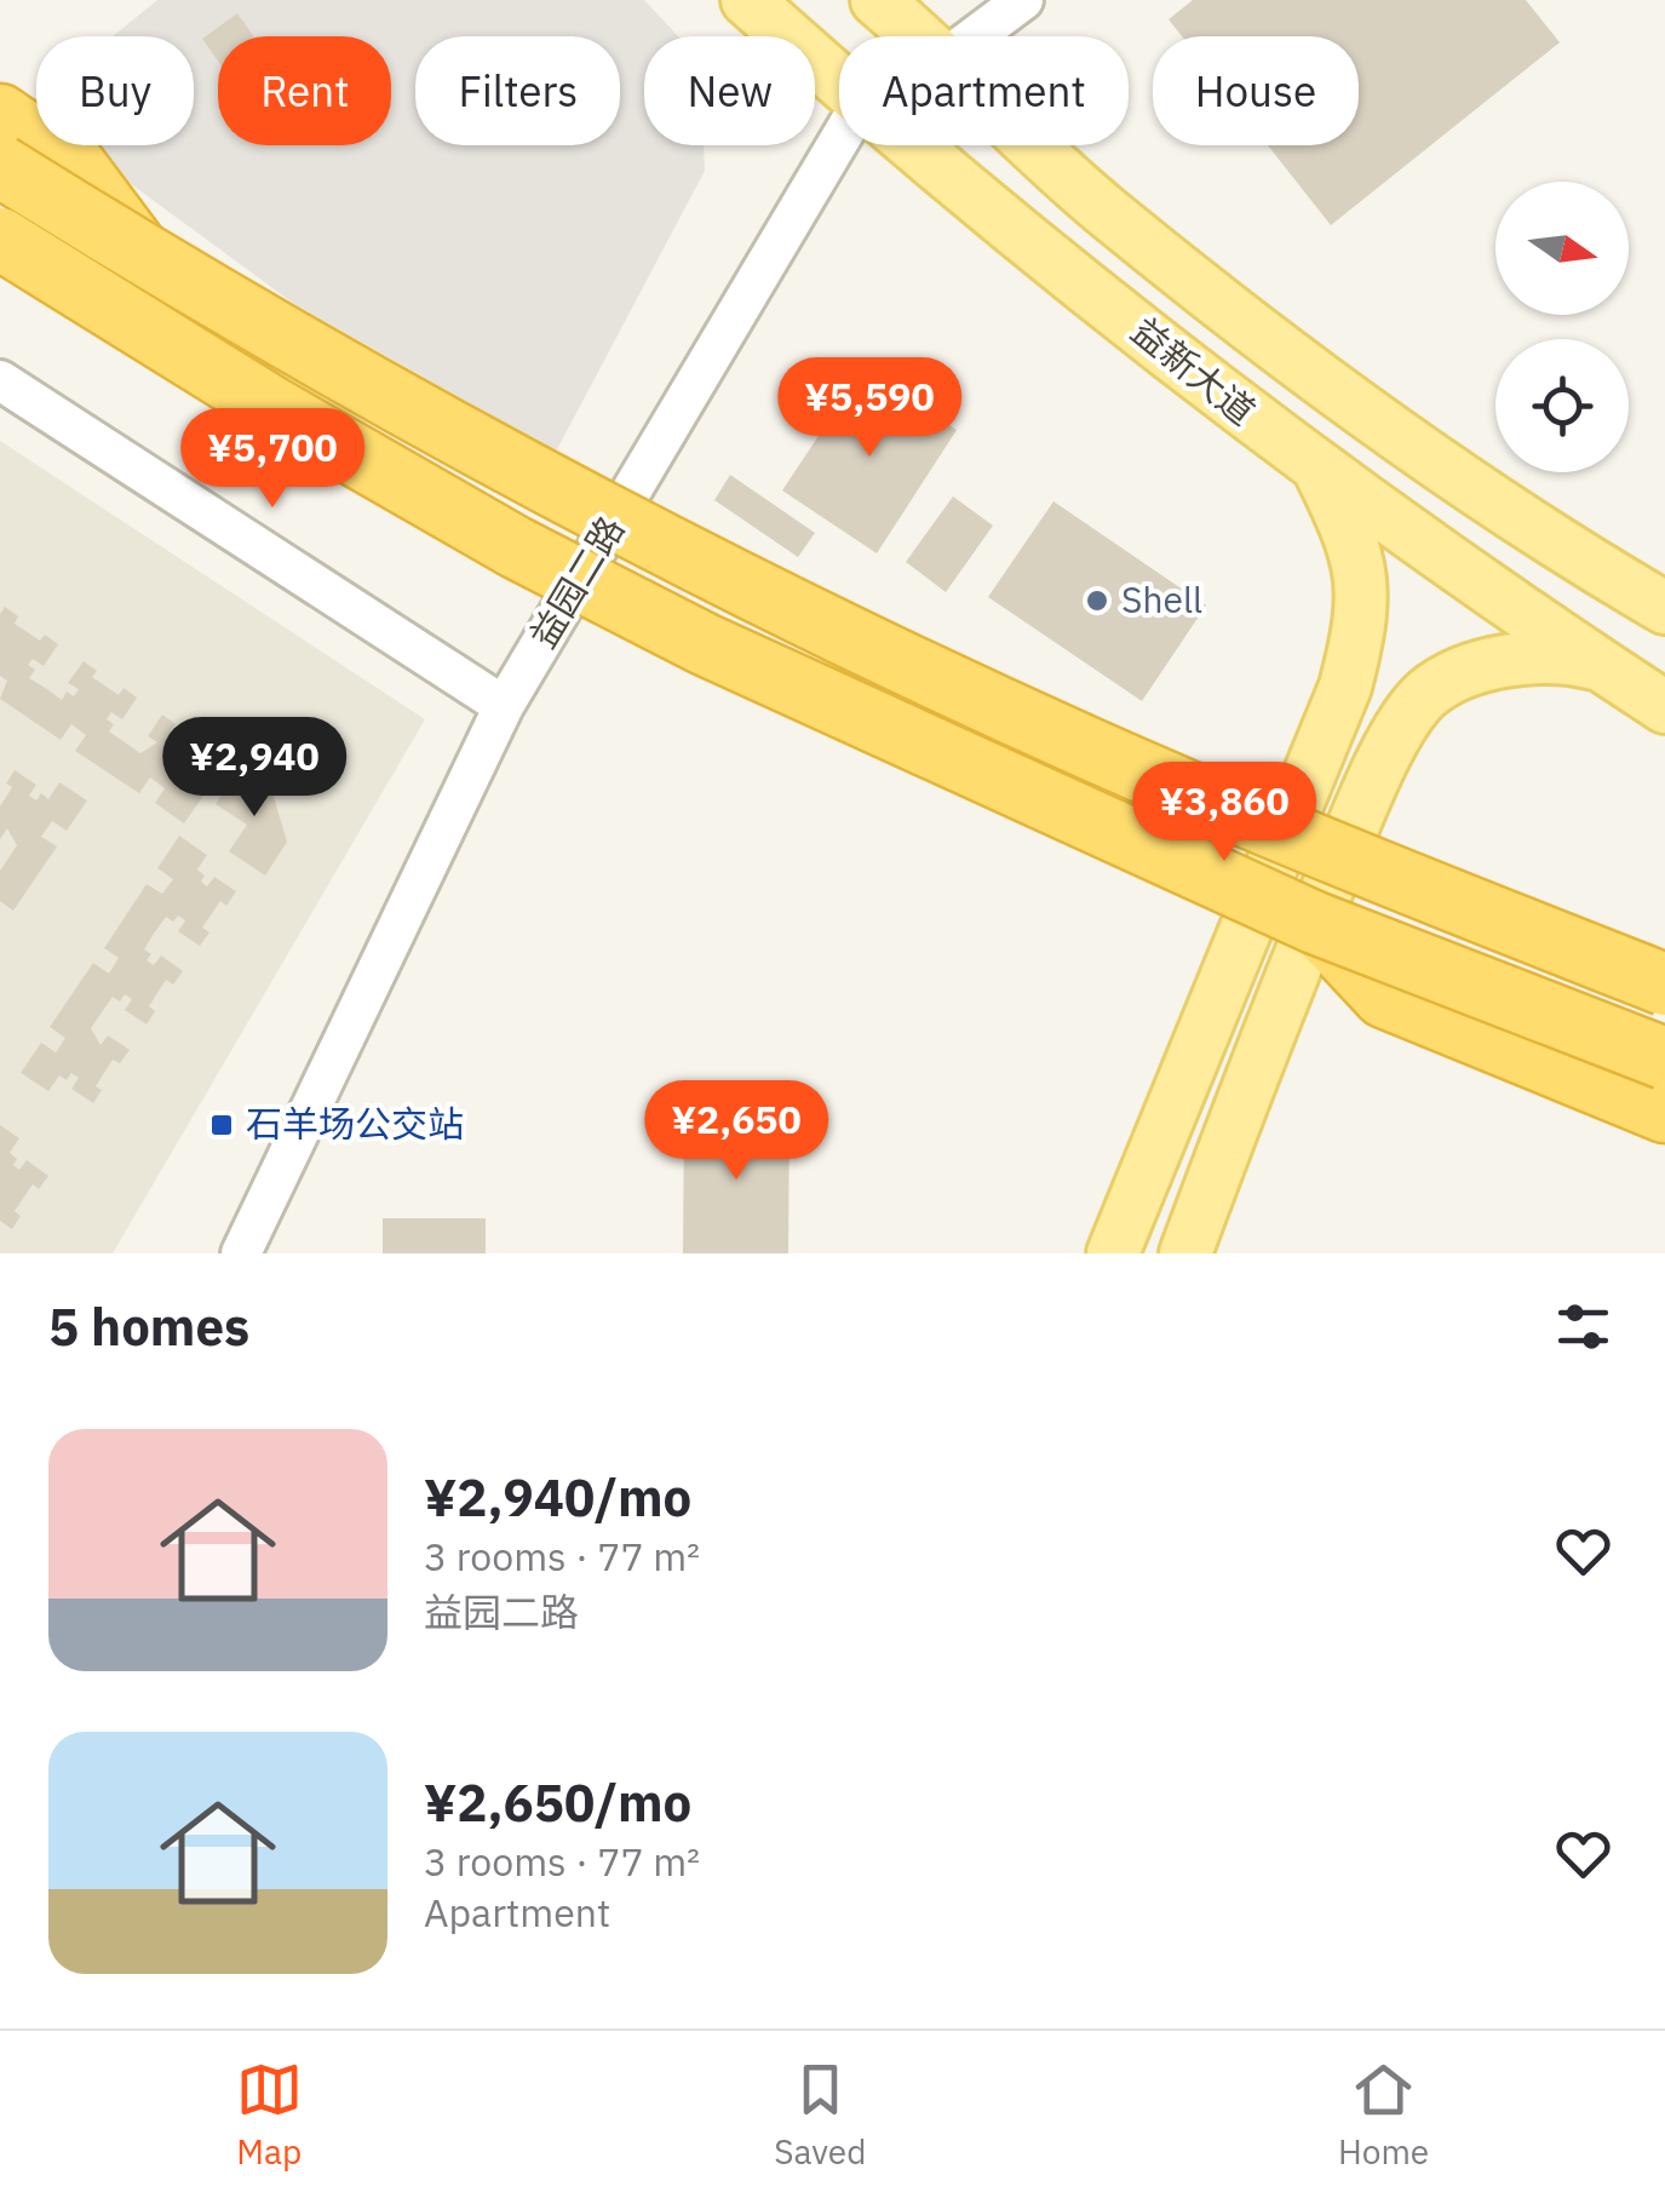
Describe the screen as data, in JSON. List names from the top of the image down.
{
  "streets": {
    "main road": ["益新大道"],
    "street": ["益园二路"]
  },
  "places": {
    "other": ["Shell"],
    "transit": ["石羊场公交站"]
  },
  "north": "right",
  "page": {
    "chip": [
      "Buy",
      "Rent",
      "Filters",
      "New",
      "Apartment",
      "House"
    ],
    "price": [
      "¥5,590",
      "¥5,700",
      "¥2,940",
      "¥3,860",
      "¥2,650"
    ],
    "heading": "5 homes",
    "list": [
      {
        "name": "¥2,940/mo",
        "note": "3 rooms · 77 m² · 益园二路"
      },
      {
        "name": "¥2,650/mo",
        "note": "3 rooms · 77 m² · Apartment"
      }
    ],
    "tabs": ["Map", "Saved", "Home"]
  }
}
